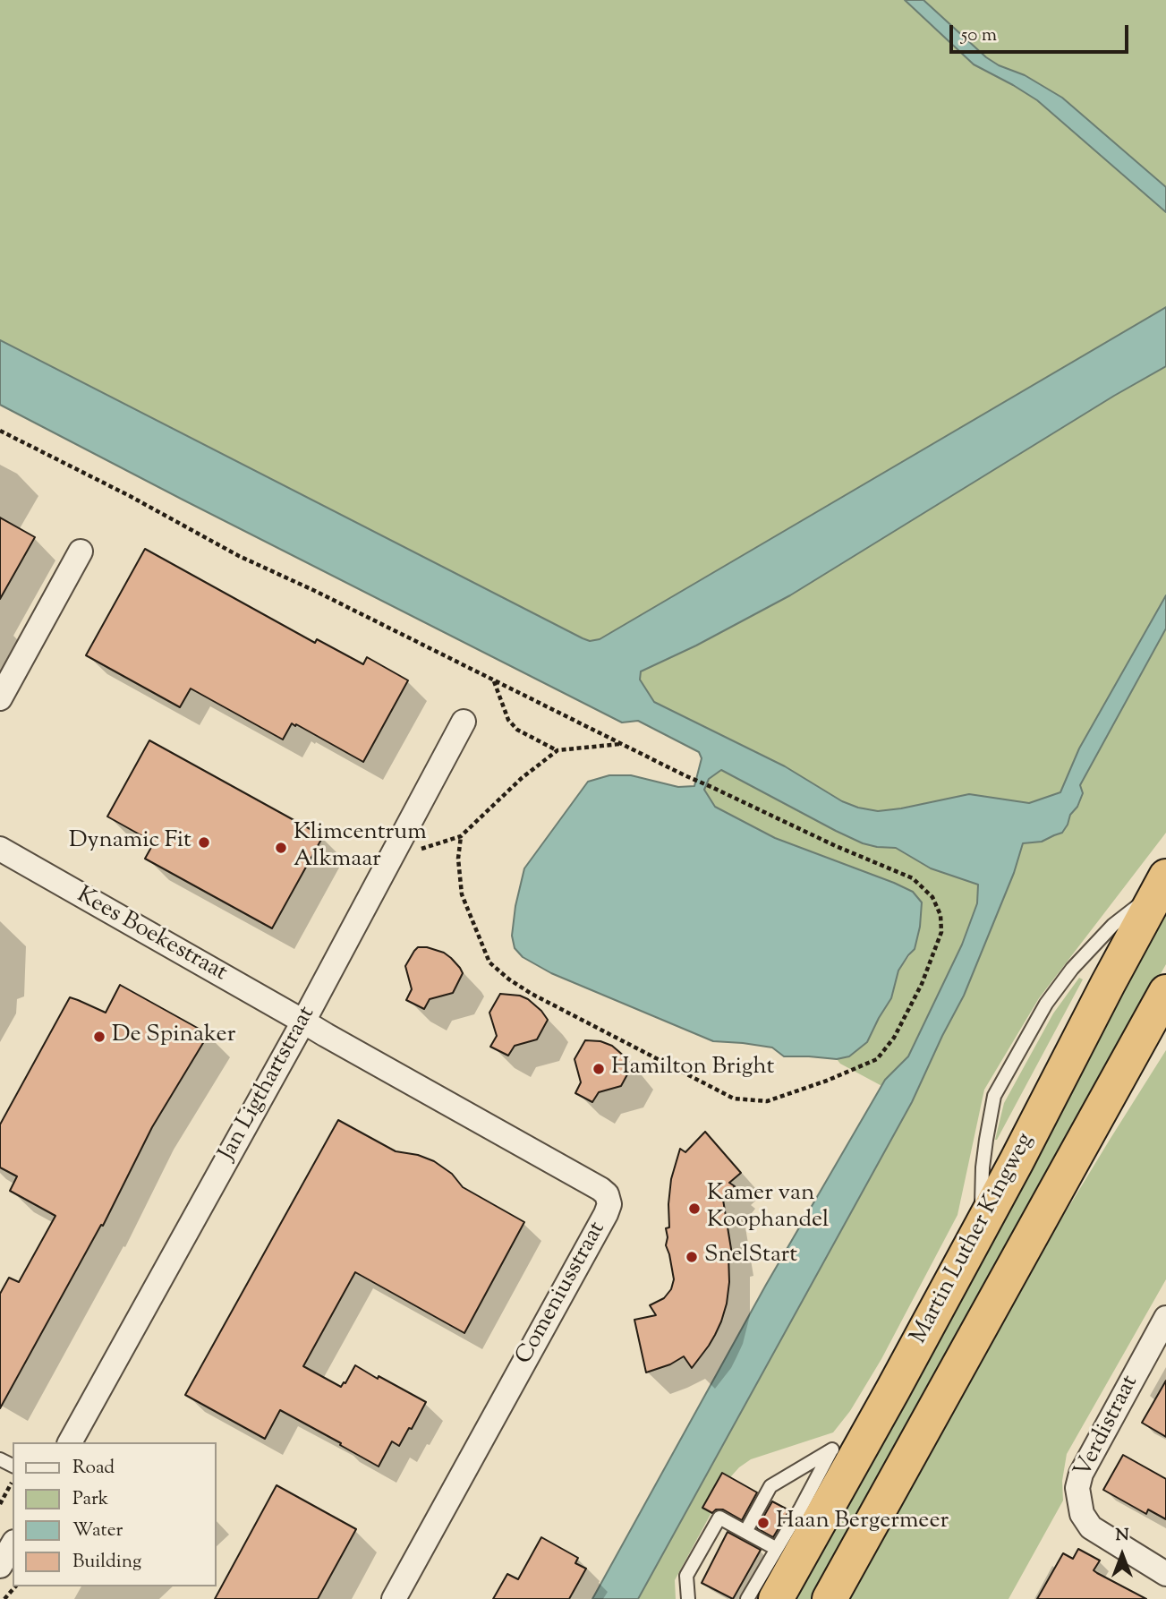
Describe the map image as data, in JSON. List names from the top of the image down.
{
  "streets": {
    "highway": ["Martin Luther Kingweg"],
    "street": [
      "Kees Boekestraat",
      "Jan Ligthartstraat",
      "Comeniusstraat",
      "Verdistraat"
    ]
  },
  "crossings": [
    ["Kees Boekestraat", "Jan Ligthartstraat"],
    ["Kees Boekestraat", "Comeniusstraat"],
    ["Jan Ligthartstraat", "Comeniusstraat"]
  ],
  "places": [
    "Dynamic Fit",
    "Klimcentrum Alkmaar",
    "De Spinaker",
    "Hamilton Bright",
    "Kamer van Koophandel",
    "SnelStart",
    "Haan Bergermeer"
  ],
  "legend": [
    "Road",
    "Park",
    "Water",
    "Building"
  ],
  "scale_bar": "50 m",
  "north": "top"
}
